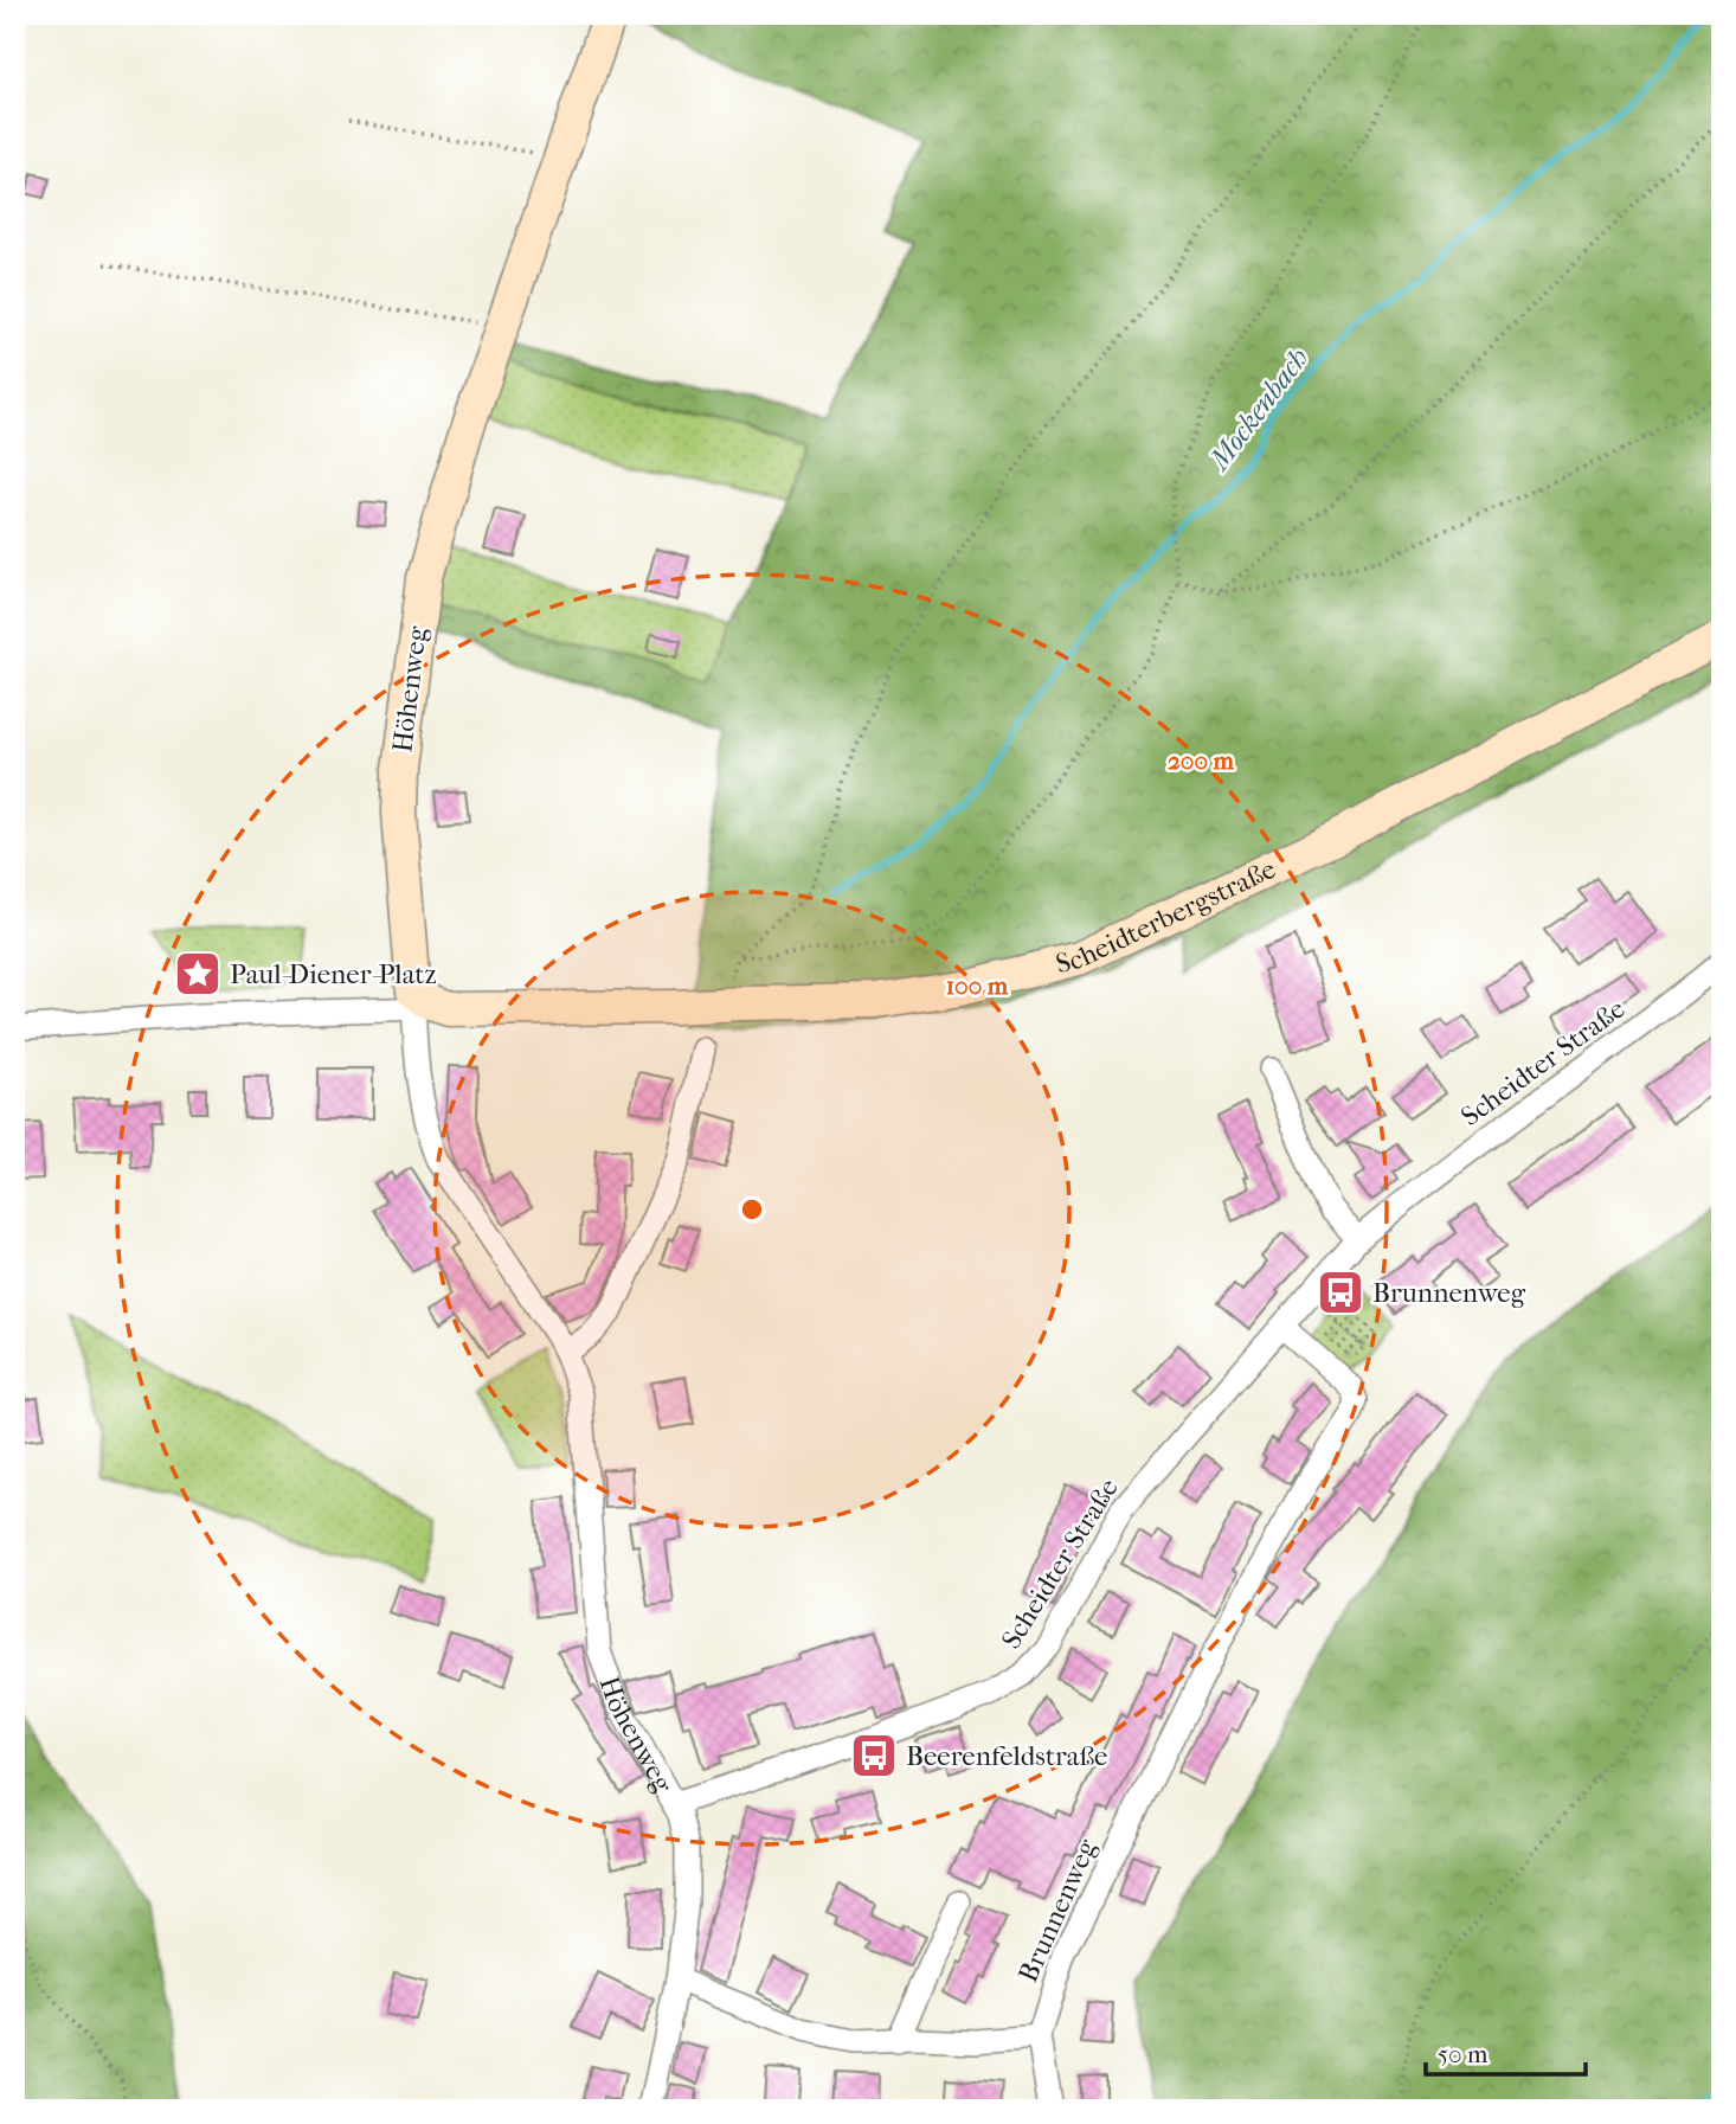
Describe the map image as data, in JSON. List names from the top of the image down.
{
  "streets": {
    "street": [
      "Höhenweg",
      "Scheidterbergstraße",
      "Scheidter Straße",
      "Brunnenweg"
    ]
  },
  "crossings": [
    ["Höhenweg", "Scheidterbergstraße"],
    ["Höhenweg", "Scheidter Straße"],
    ["Scheidter Straße", "Brunnenweg"]
  ],
  "water": ["Mockenbach"],
  "places": {
    "place": ["Paul-Diener-Platz"],
    "bus stop": ["Brunnenweg", "Beerenfeldstraße"]
  },
  "scale_bar": "50 m",
  "rings": ["200 m", "100 m"]
}
